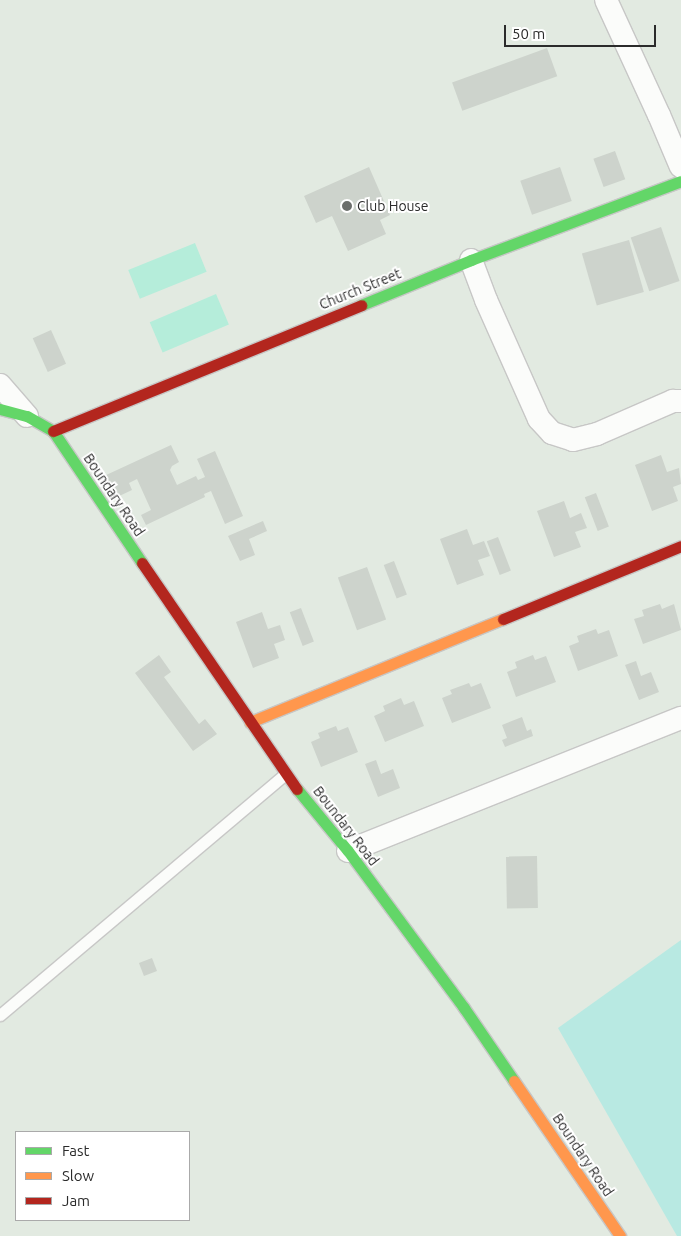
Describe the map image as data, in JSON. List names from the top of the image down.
{
  "streets": {
    "street": ["Church Street", "Boundary Road"]
  },
  "crossings": [
    ["Church Street", "Boundary Road"]
  ],
  "places": ["Club House"],
  "legend": ["Fast", "Slow", "Jam"],
  "scale_bar": "50 m"
}
